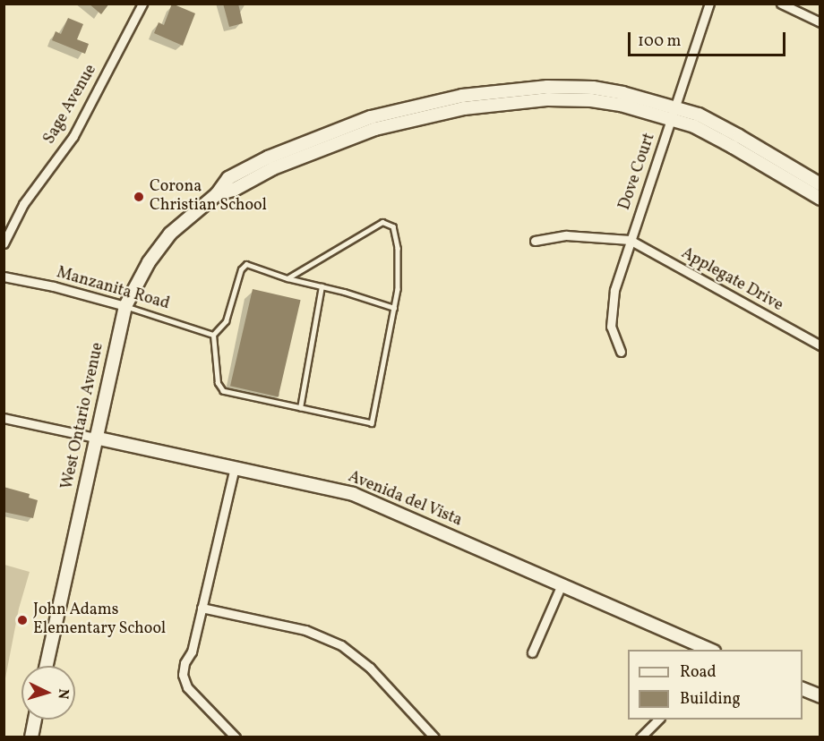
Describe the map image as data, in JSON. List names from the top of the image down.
{
  "streets": {
    "main road": ["West Ontario Avenue", "Avenida del Vista"],
    "street": [
      "Sage Avenue",
      "Dove Court",
      "Applegate Drive",
      "Manzanita Road"
    ]
  },
  "crossings": [
    ["Dove Court", "Applegate Drive"],
    ["Dove Court", "West Ontario Avenue"],
    ["Manzanita Road", "West Ontario Avenue"],
    ["West Ontario Avenue", "Avenida del Vista"]
  ],
  "places": ["Corona Christian School", "John Adams Elementary School"],
  "legend": ["Road", "Building"],
  "scale_bar": "100 m",
  "north": "right"
}
